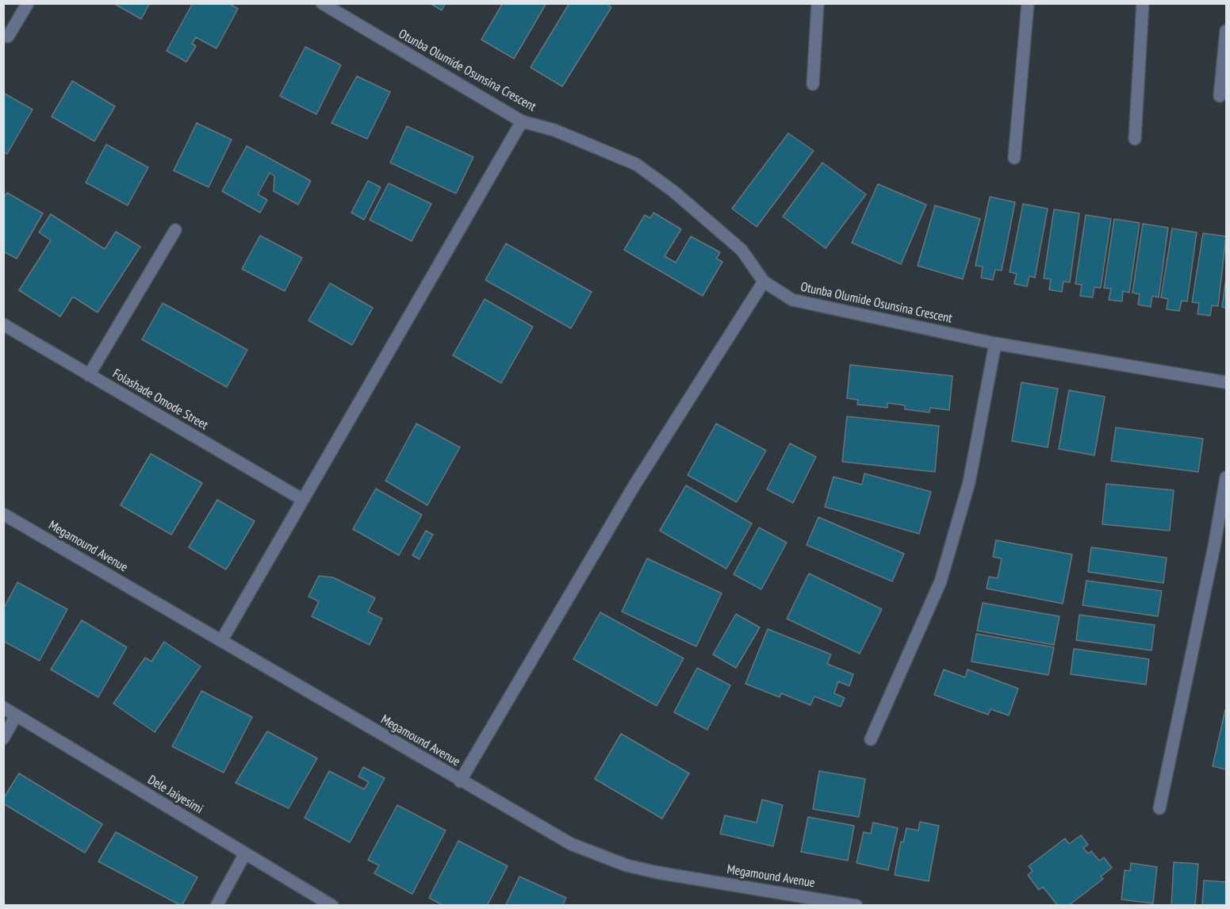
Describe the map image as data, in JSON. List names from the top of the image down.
{
  "streets": {
    "street": [
      "Otunba Olumide Osunsina Crescent",
      "Folashade Omode Street",
      "Megamound Avenue",
      "Dele Jaiyesimi"
    ]
  }
}
